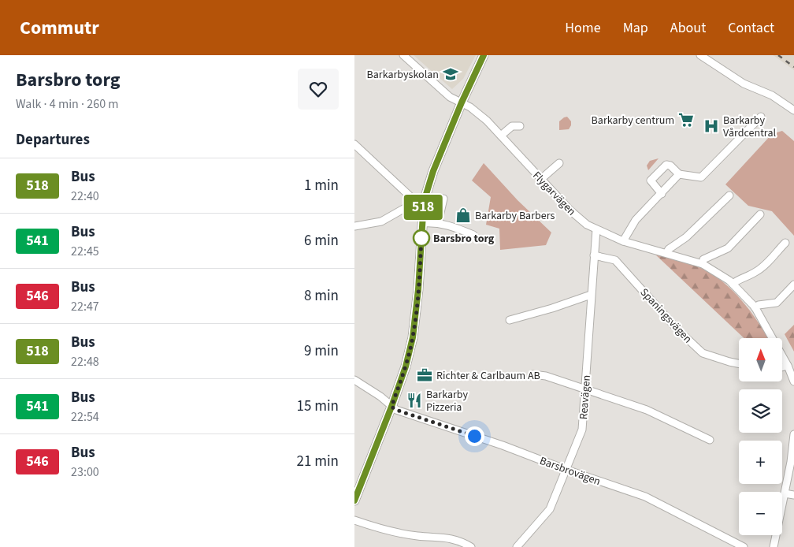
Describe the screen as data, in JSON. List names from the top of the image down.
{
  "streets": {
    "street": [
      "Flygarvägen",
      "Spaningsvägen",
      "Reavägen",
      "Barsbrovägen"
    ]
  },
  "crossings": [
    ["Flygarvägen", "Reavägen"],
    ["Spaningsvägen", "Reavägen"],
    ["Reavägen", "Barsbrovägen"]
  ],
  "places": {
    "school or university": ["Barkarbyskolan"],
    "supermarket": ["Barkarby centrum"],
    "hospital": ["Barkarby Vårdcentral"],
    "shop": ["Barkarby Barbers"],
    "other": ["Barsbro torg"],
    "office": ["Richter & Carlbaum AB"],
    "restaurant": ["Barkarby Pizzeria"]
  },
  "lines": ["bus line 518"],
  "north": "top",
  "page": {
    "header": "Commutr",
    "nav": [
      "Home",
      "Map",
      "About",
      "Contact"
    ],
    "heading": [
      ["Barsbro torg", "Walk · 4 min · 260 m"],
      "Departures"
    ],
    "on_map": "518",
    "list": [
      {
        "mark": "518",
        "name": "Bus",
        "note": "22:40",
        "value": "1 min"
      },
      {
        "mark": "541",
        "name": "Bus",
        "note": "22:45",
        "value": "6 min"
      },
      {
        "mark": "546",
        "name": "Bus",
        "note": "22:47",
        "value": "8 min"
      },
      {
        "mark": "518",
        "name": "Bus",
        "note": "22:48",
        "value": "9 min"
      },
      {
        "mark": "541",
        "name": "Bus",
        "note": "22:54",
        "value": "15 min"
      },
      {
        "mark": "546",
        "name": "Bus",
        "note": "23:00",
        "value": "21 min"
      }
    ],
    "map_buttons": ["+", "−"]
  }
}
